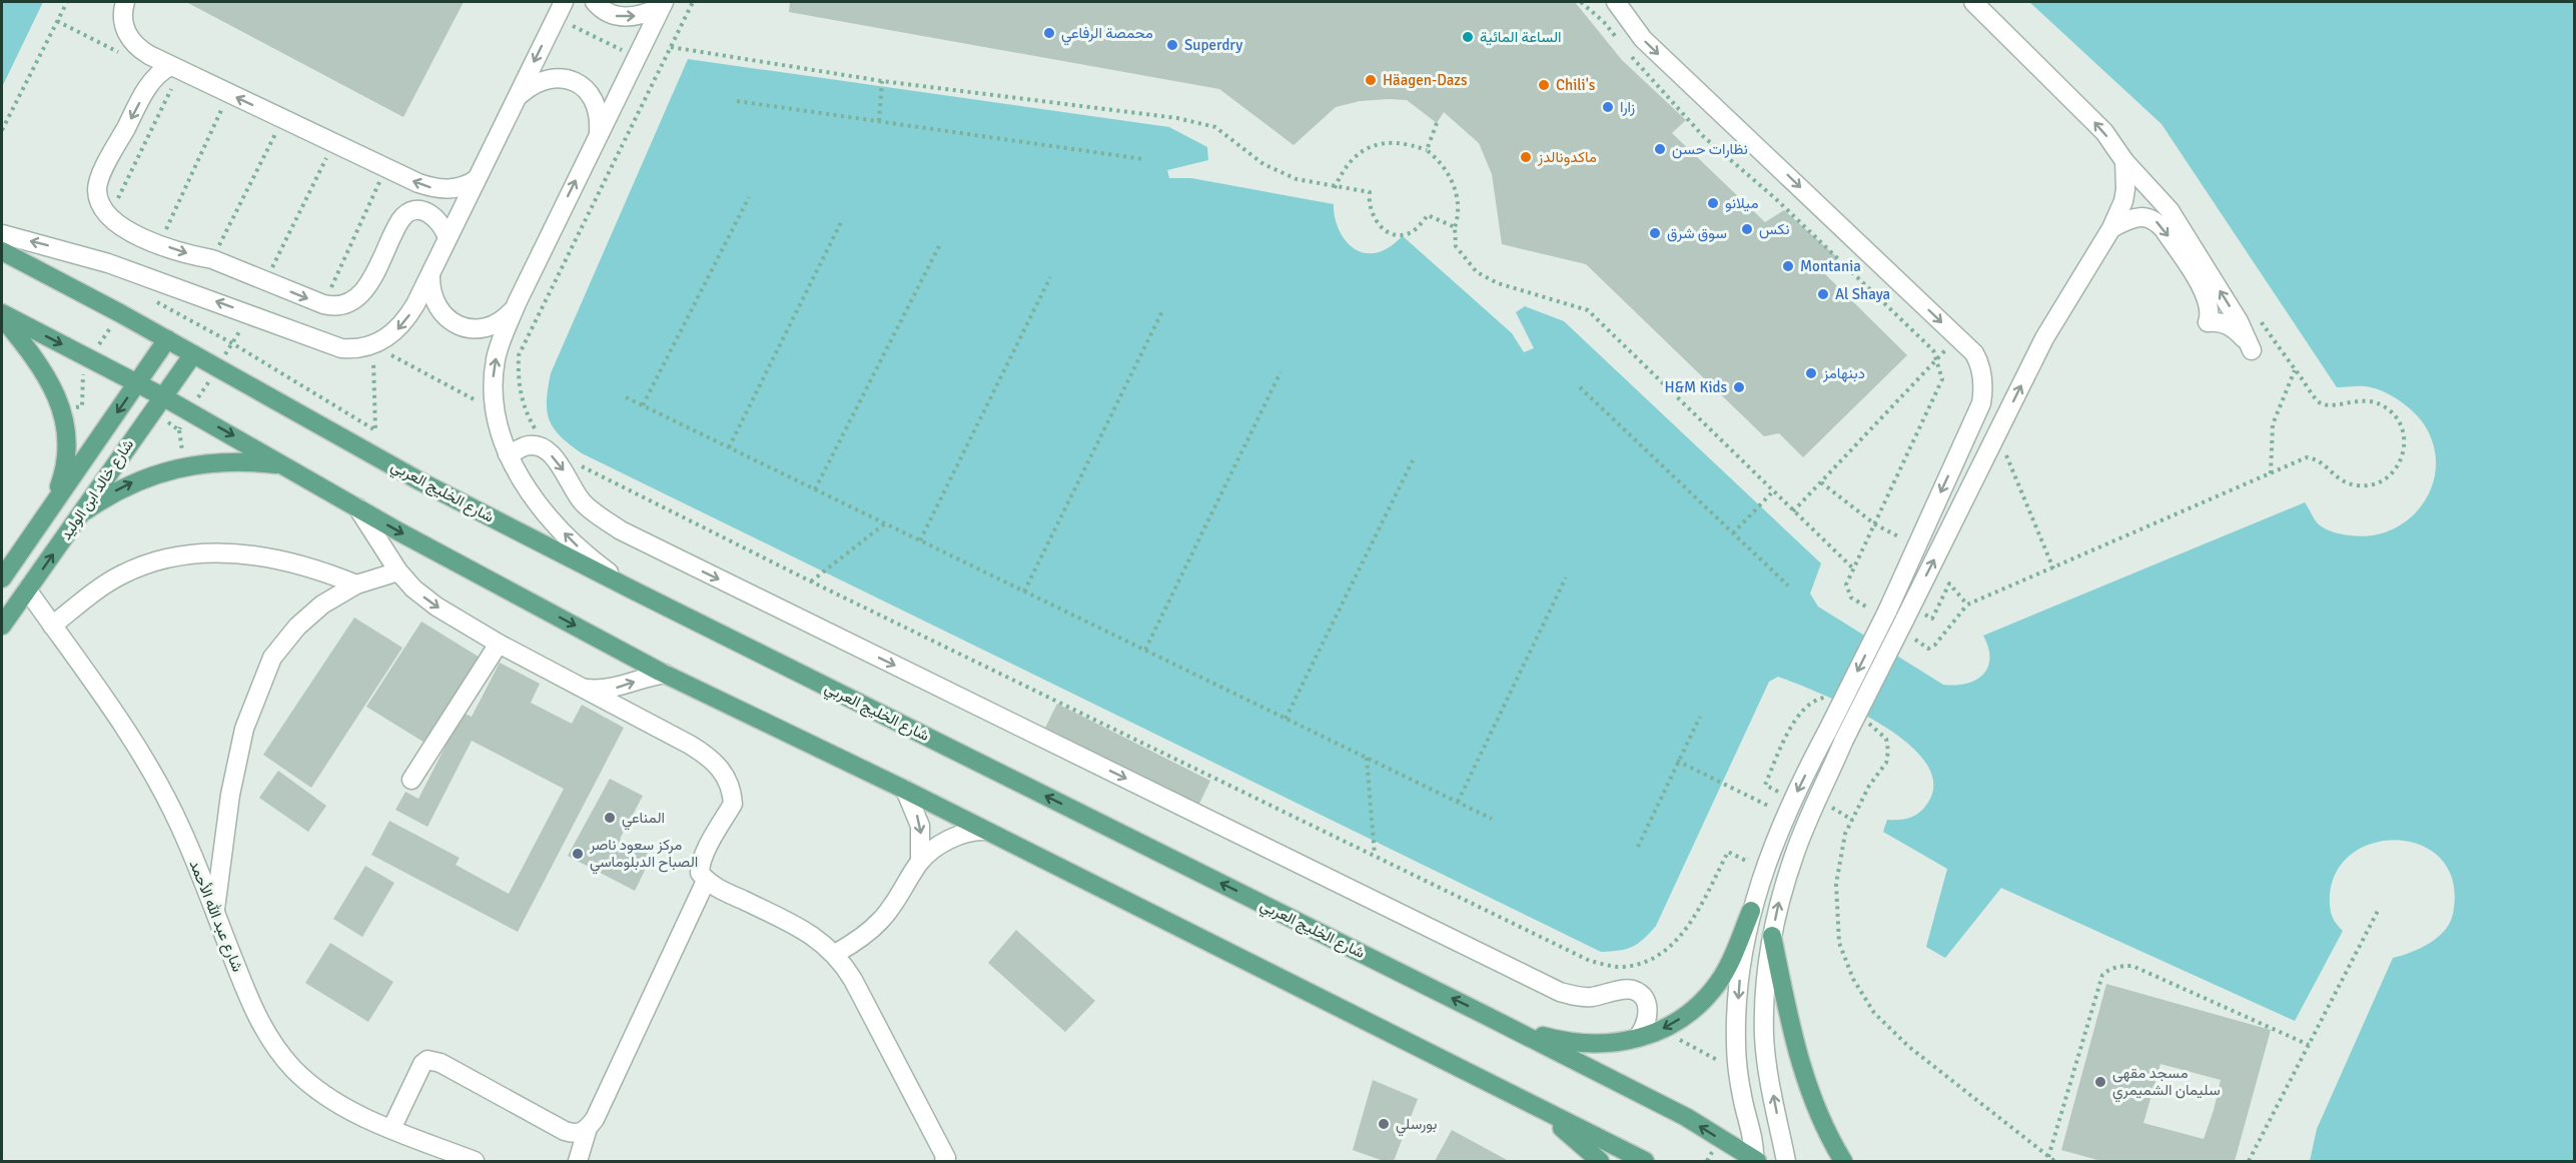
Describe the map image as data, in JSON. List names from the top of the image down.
{
  "streets": {
    "main road": ["شارع خالد ابن الوليد", "شارع الخليج العربي"],
    "lane": ["شارع عبد الله الأحمد"]
  },
  "crossings": [
    ["شارع خالد ابن الوليد", "شارع الخليج العربي"],
    ["شارع خالد ابن الوليد", "شارع عبد الله الأحمد"]
  ],
  "places": [
    "محمصة الرفاعي",
    "الساعة المائية",
    "Superdry",
    "Häagen-Dazs",
    "Chili's",
    "زارا",
    "نظارات حسن",
    "ماكدونالدز",
    "ميلانو",
    "نكس",
    "سوق شرق",
    "Montania",
    "Al Shaya",
    "دبنهامز",
    "H&M Kids",
    "المناعي",
    "مركز سعود ناصر الصباح الدبلوماسي",
    "مسجد مقهى سليمان الشميمري",
    "بورسلي"
  ]
}
